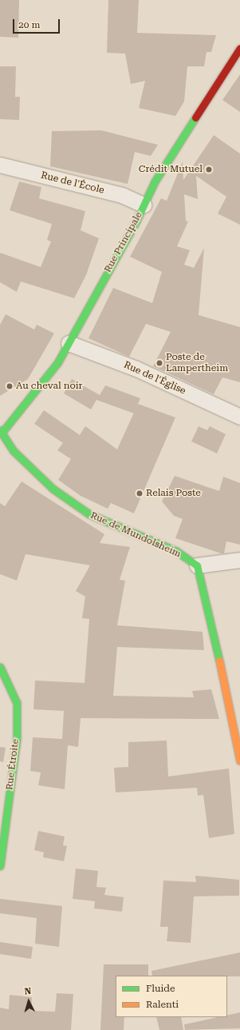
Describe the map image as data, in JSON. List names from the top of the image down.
{
  "streets": {
    "street": [
      "Rue de l'École",
      "Rue Principale",
      "Rue de l'Église",
      "Rue de Mundolsheim",
      "Rue Étroite"
    ]
  },
  "crossings": [
    ["Rue de l'École", "Rue Principale"],
    ["Rue Principale", "Rue de l'Église"],
    ["Rue Principale", "Rue de Mundolsheim"]
  ],
  "places": [
    "Crédit Mutuel",
    "Poste de Lampertheim",
    "Au cheval noir",
    "Relais Poste"
  ],
  "legend": ["Fluide", "Ralenti"],
  "scale_bar": "20 m",
  "north": "top"
}
